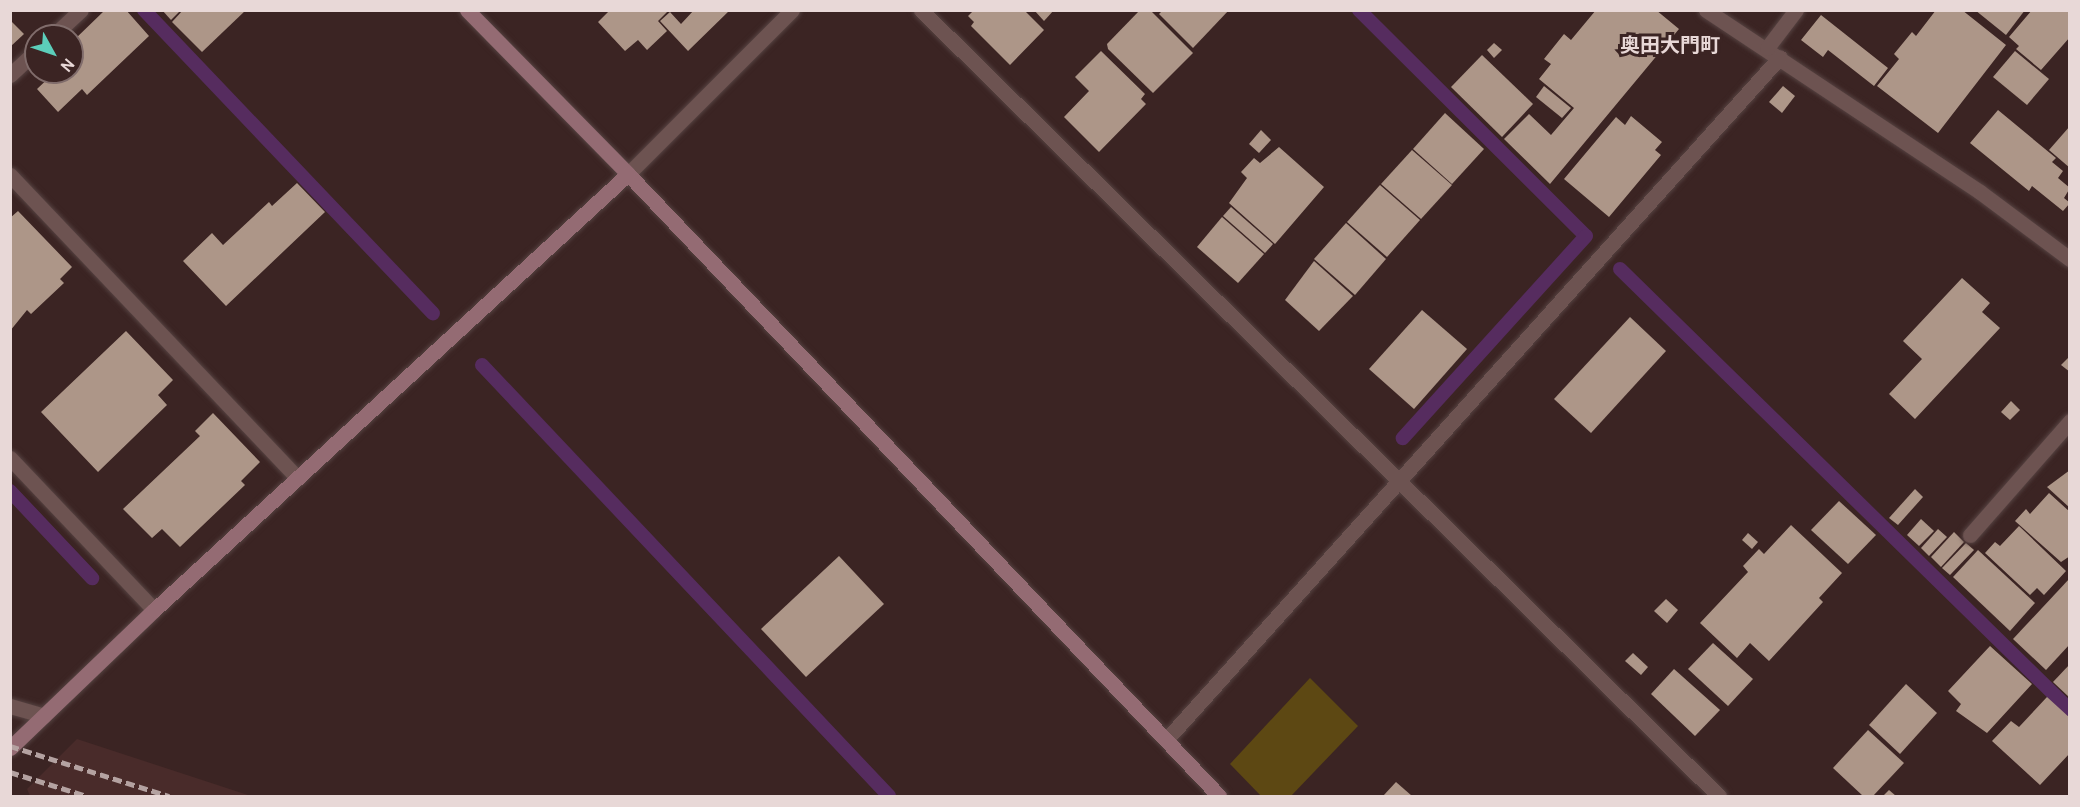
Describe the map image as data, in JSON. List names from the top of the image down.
{
  "districts": ["奥田大門町"],
  "north": "bottom right"
}
